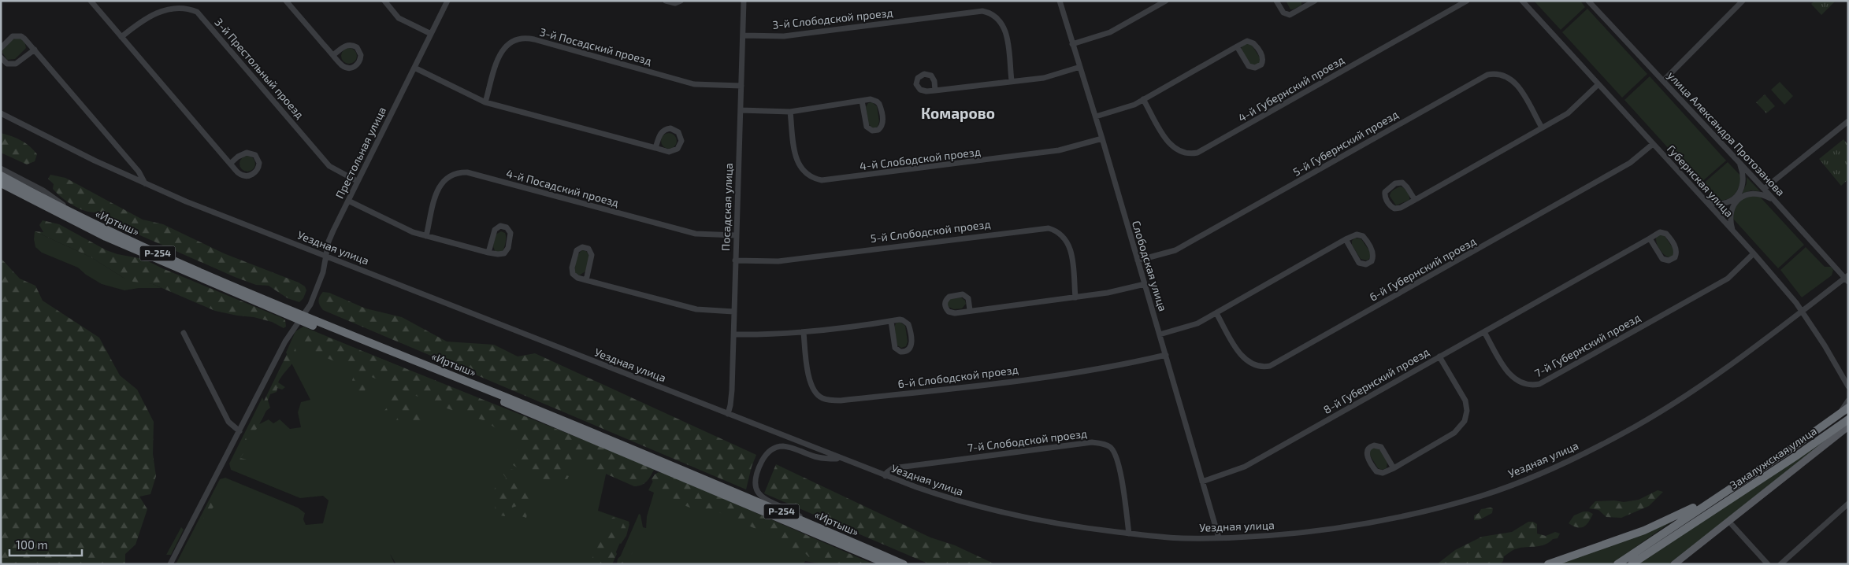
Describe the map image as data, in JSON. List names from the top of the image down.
{
  "streets": {
    "highway": ["«Иртыш»", "Р-254", "Закалужская улица"],
    "street": [
      "3-й Слободской проезд",
      "3-й Посадский проезд",
      "3-й Престольный проезд",
      "4-й Губернский проезд",
      "улица Александра Протозанова",
      "5-й Губернский проезд",
      "Престольная улица",
      "4-й Слободской проезд",
      "Губернская улица",
      "4-й Посадский проезд",
      "Посадская улица",
      "5-й Слободской проезд",
      "Уездная улица",
      "Слободская улица",
      "6-й Губернский проезд",
      "7-й Губернский проезд",
      "6-й Слободской проезд",
      "8-й Губернский проезд",
      "7-й Слободской проезд"
    ]
  },
  "crossings": [
    ["3-й Слободской проезд", "Посадская улица"],
    ["3-й Посадский проезд", "Посадская улица"],
    ["3-й Престольный проезд", "Престольная улица"],
    ["улица Александра Протозанова", "Уездная улица"],
    ["5-й Губернский проезд", "Слободская улица"],
    ["Престольная улица", "«Иртыш»"],
    ["Престольная улица", "Уездная улица"],
    ["4-й Слободской проезд", "Слободская улица"],
    ["Губернская улица", "Уездная улица"],
    ["Губернская улица", "6-й Губернский проезд"],
    ["Губернская улица", "7-й Губернский проезд"],
    ["4-й Посадский проезд", "Посадская улица"],
    ["Посадская улица", "5-й Слободской проезд"],
    ["Посадская улица", "Уездная улица"],
    ["Уездная улица", "Слободская улица"],
    ["Уездная улица", "7-й Слободской проезд"],
    ["Слободская улица", "6-й Слободской проезд"],
    ["Слободская улица", "8-й Губернский проезд"]
  ],
  "districts": ["Комарово"],
  "scale_bar": "100 m"
}
